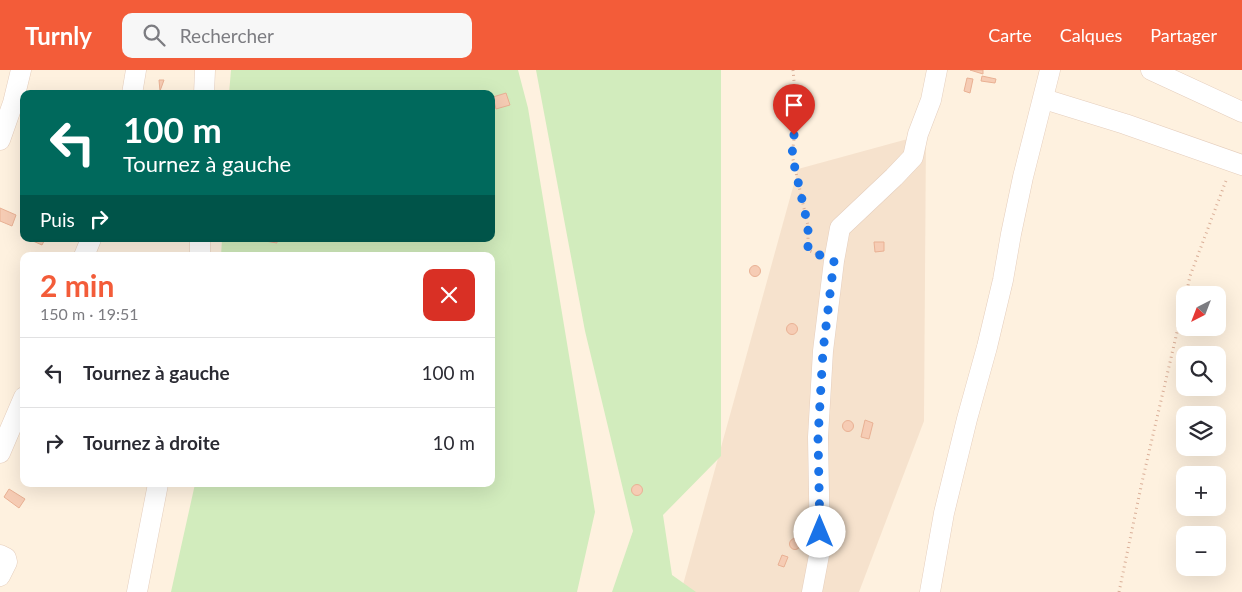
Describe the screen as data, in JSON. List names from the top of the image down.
{
  "north": "bottom left",
  "page": {
    "header": "Turnly",
    "search": "Rechercher",
    "nav": ["Carte", "Calques", "Partager"],
    "turn": ["100 m", "Tournez à gauche"],
    "then": "Puis",
    "heading": ["2 min", "150 m · 19:51"],
    "map_buttons": ["+", "−"],
    "list": [
      {
        "name": "Tournez à gauche",
        "value": "100 m"
      },
      {
        "name": "Tournez à droite",
        "value": "10 m"
      }
    ]
  }
}
